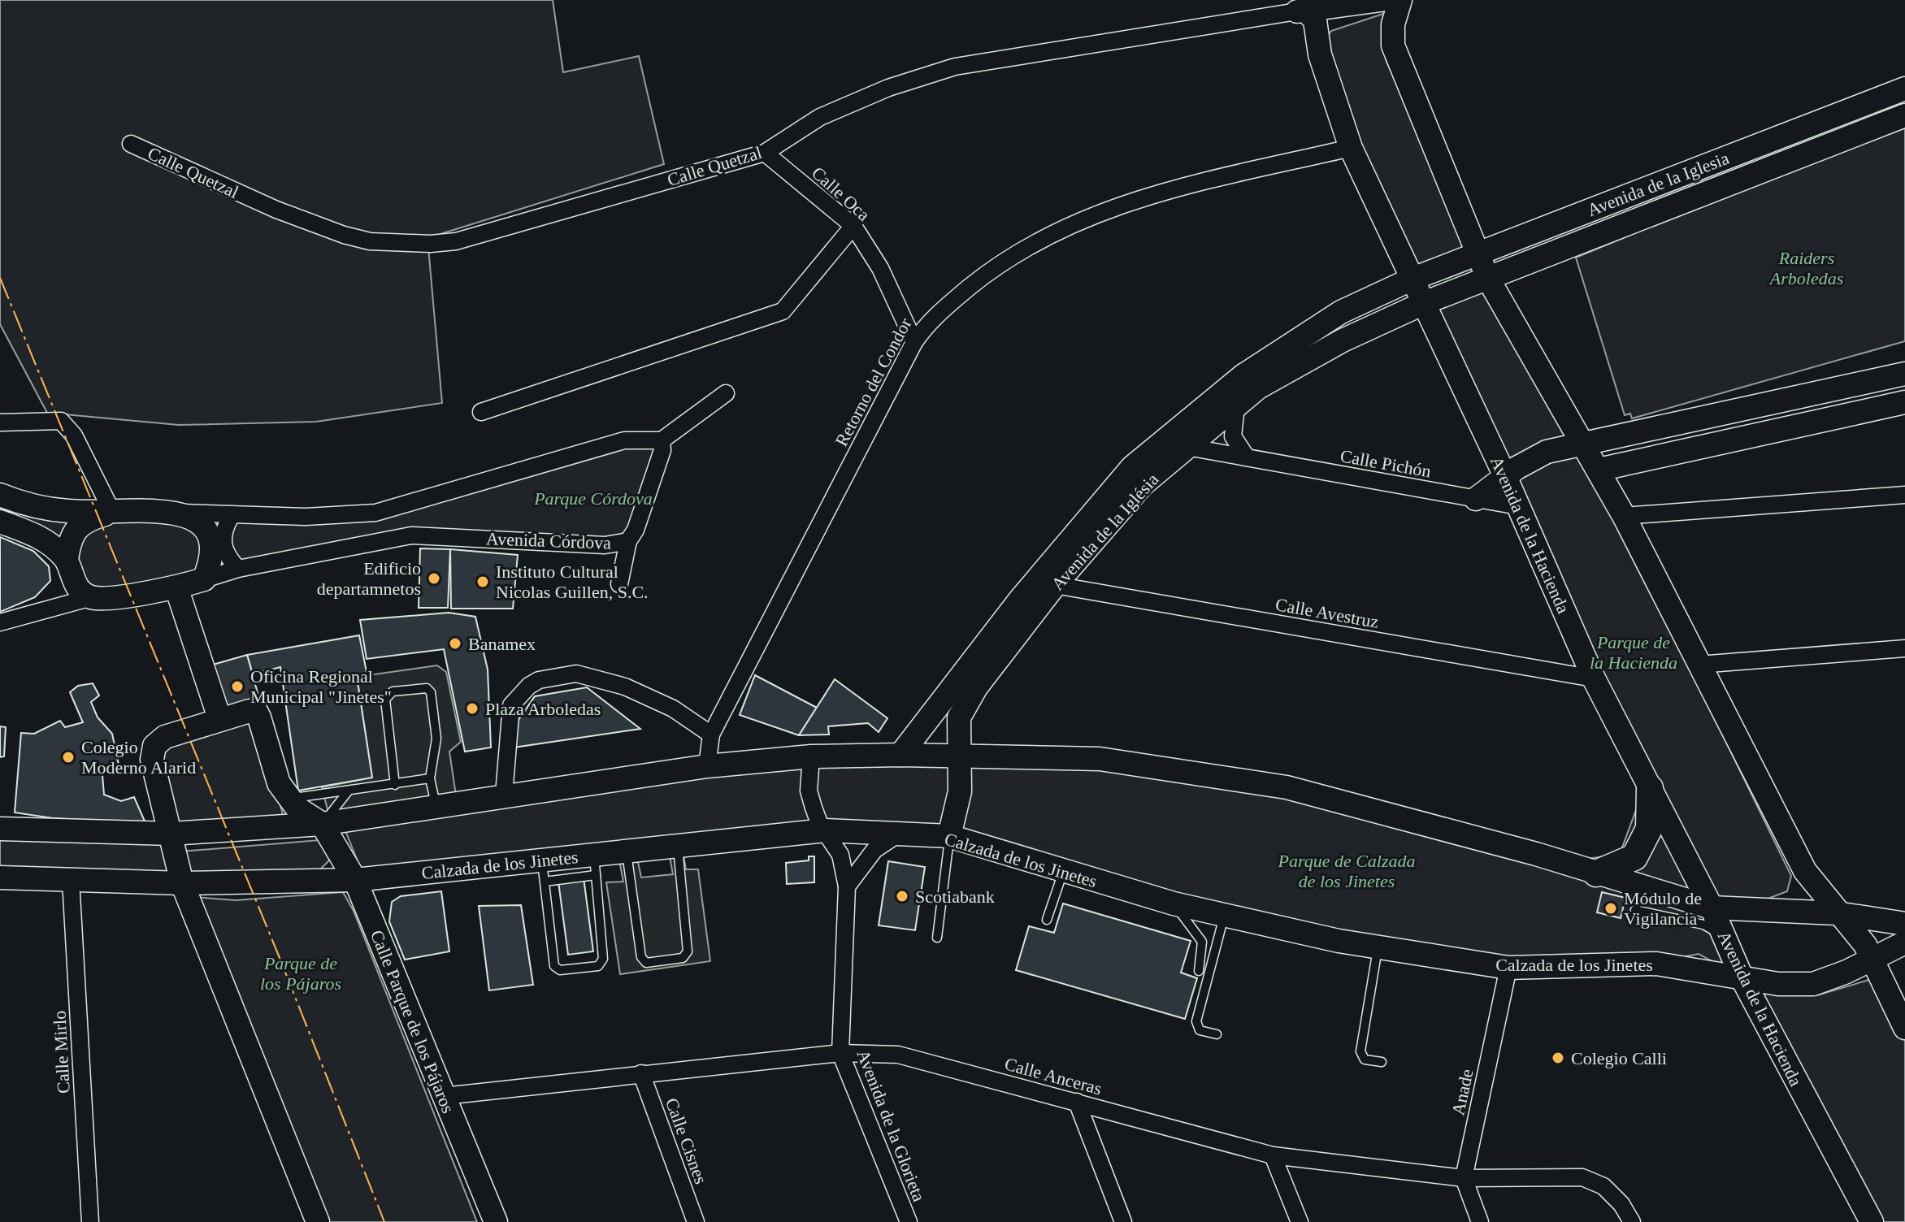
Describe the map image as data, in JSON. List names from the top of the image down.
{
  "streets": {
    "main road": [
      "Calle Quetzal",
      "Avenida de la Iglesia",
      "Avenida de la Iglésia",
      "Avenida de la Hacienda",
      "Avenida Córdova",
      "Calzada de los Jinetes",
      "Calle Parque de los Pájaros"
    ],
    "street": [
      "Calle Oca",
      "Retorno del Condor",
      "Calle Pichón",
      "Calle Avestruz",
      "Calle Mirlo",
      "Calle Anceras",
      "Anade",
      "Avenida de la Glorieta",
      "Calle Cisnes"
    ]
  },
  "crossings": [
    ["Calle Quetzal", "Calle Oca"],
    ["Calle Quetzal", "Avenida de la Hacienda"],
    ["Avenida de la Iglesia", "Avenida de la Iglésia"],
    ["Avenida de la Iglesia", "Avenida de la Hacienda"],
    ["Calle Oca", "Retorno del Condor"],
    ["Retorno del Condor", "Avenida de la Hacienda"],
    ["Calle Pichón", "Avenida de la Iglésia"],
    ["Calle Pichón", "Avenida de la Hacienda"],
    ["Avenida de la Iglésia", "Avenida de la Hacienda"],
    ["Avenida de la Iglésia", "Calle Avestruz"],
    ["Avenida de la Iglésia", "Calzada de los Jinetes"],
    ["Avenida de la Hacienda", "Calle Avestruz"],
    ["Avenida de la Hacienda", "Calzada de los Jinetes"],
    ["Calzada de los Jinetes", "Calle Parque de los Pájaros"],
    ["Calzada de los Jinetes", "Calle Mirlo"],
    ["Calzada de los Jinetes", "Anade"],
    ["Calzada de los Jinetes", "Avenida de la Glorieta"],
    ["Calle Parque de los Pájaros", "Calle Anceras"],
    ["Calle Anceras", "Anade"],
    ["Calle Anceras", "Avenida de la Glorieta"],
    ["Calle Anceras", "Calle Cisnes"]
  ],
  "parks": [
    "Raiders Arboledas",
    "Parque Córdova",
    "Parque de la Hacienda",
    "Parque de Calzada de los Jinetes",
    "Parque de los Pájaros"
  ],
  "places": [
    "Edificio departamnetos",
    "Instituto Cultural Nicolas Guillen, S.C.",
    "Banamex",
    "Oficina Regional Municipal \"Jinetes\"",
    "Plaza Arboledas",
    "Colegio Moderno Alarid",
    "Scotiabank",
    "Módulo de Vigilancia",
    "Colegio Calli"
  ]
}
